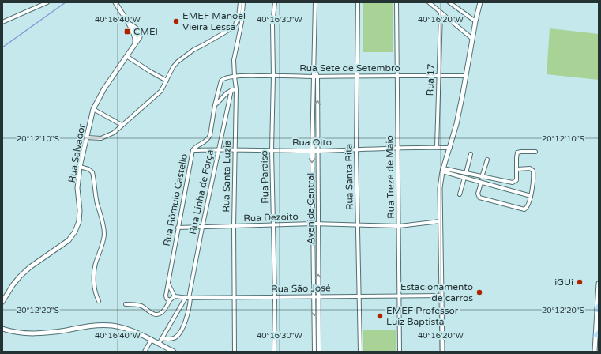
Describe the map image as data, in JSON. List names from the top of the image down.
{
  "streets": {
    "street": [
      "Rua Sete de Setembro",
      "Rua 17",
      "Rua Oito",
      "Rua Salvador",
      "Rua Santa Luzia",
      "Rua Paraíso",
      "Rua Santa Rita",
      "Rua Treze de Maio",
      "Rua Linha de Força",
      "Rua Rômulo Castello",
      "Avenida Central",
      "Rua Dezoito",
      "Rua São José"
    ]
  },
  "crossings": [
    ["Rua Sete de Setembro", "Rua 17"],
    ["Rua Sete de Setembro", "Rua Santa Luzia"],
    ["Rua Sete de Setembro", "Rua Paraíso"],
    ["Rua Sete de Setembro", "Rua Santa Rita"],
    ["Rua Sete de Setembro", "Rua Treze de Maio"],
    ["Rua Sete de Setembro", "Rua Rômulo Castello"],
    ["Rua Sete de Setembro", "Avenida Central"],
    ["Rua 17", "Rua Oito"],
    ["Rua Oito", "Rua Santa Luzia"],
    ["Rua Oito", "Rua Paraíso"],
    ["Rua Oito", "Rua Santa Rita"],
    ["Rua Oito", "Rua Treze de Maio"],
    ["Rua Oito", "Rua Linha de Força"],
    ["Rua Oito", "Rua Rômulo Castello"],
    ["Rua Oito", "Avenida Central"],
    ["Rua Santa Luzia", "Rua Rômulo Castello"],
    ["Rua Santa Luzia", "Rua Dezoito"],
    ["Rua Santa Luzia", "Rua São José"],
    ["Rua Paraíso", "Rua Dezoito"],
    ["Rua Paraíso", "Rua São José"],
    ["Rua Santa Rita", "Rua Dezoito"],
    ["Rua Santa Rita", "Rua São José"],
    ["Rua Treze de Maio", "Rua Dezoito"],
    ["Rua Treze de Maio", "Rua São José"],
    ["Rua Linha de Força", "Rua Dezoito"],
    ["Rua Linha de Força", "Rua São José"],
    ["Rua Rômulo Castello", "Rua Dezoito"],
    ["Avenida Central", "Rua Dezoito"],
    ["Avenida Central", "Rua São José"]
  ],
  "places": {
    "other": [
      "EMEF Manoel Vieira Lessa",
      "iGUi",
      "Estacionamento de carros",
      "EMEF Professor Luiz Baptista"
    ],
    "transit": ["CMEI"]
  },
  "coordinates": [
    "40°16'40\"W",
    "40°16'30\"W",
    "40°16'20\"W",
    "20°12'10\"S",
    "20°12'20\"S"
  ]
}
